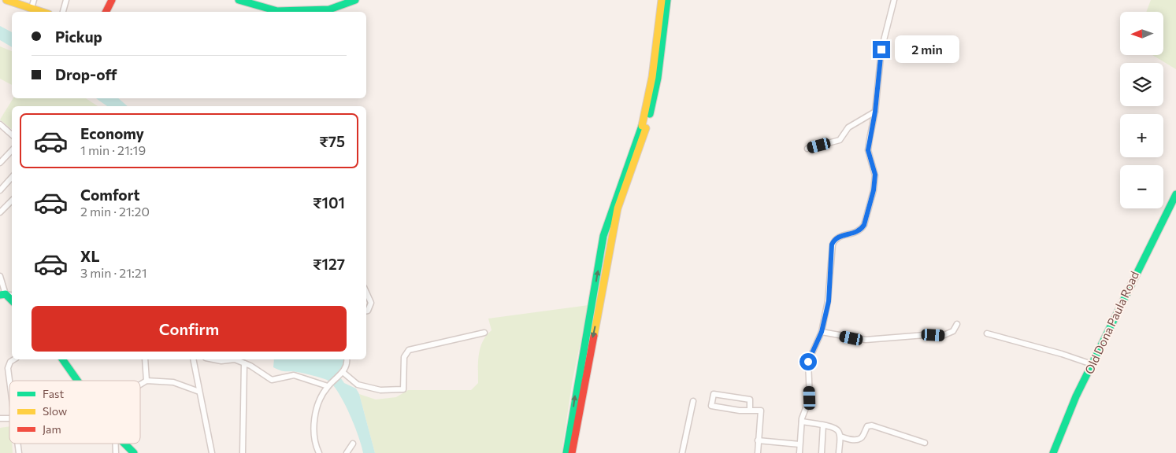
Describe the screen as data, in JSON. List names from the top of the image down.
{
  "streets": {
    "street": ["Old Dona Paula Road"]
  },
  "legend": ["Fast", "Slow", "Jam"],
  "north": "left",
  "page": {
    "map_buttons": ["+", "−"],
    "banner": ["Pickup", "Drop-off"],
    "bubble": "2 min",
    "list": [
      {
        "name": "Economy",
        "note": "1 min · 21:19",
        "value": "₹75"
      },
      {
        "name": "Comfort",
        "note": "2 min · 21:20",
        "value": "₹101"
      },
      {
        "name": "XL",
        "note": "3 min · 21:21",
        "value": "₹127"
      }
    ],
    "buttons": "Confirm"
  }
}
